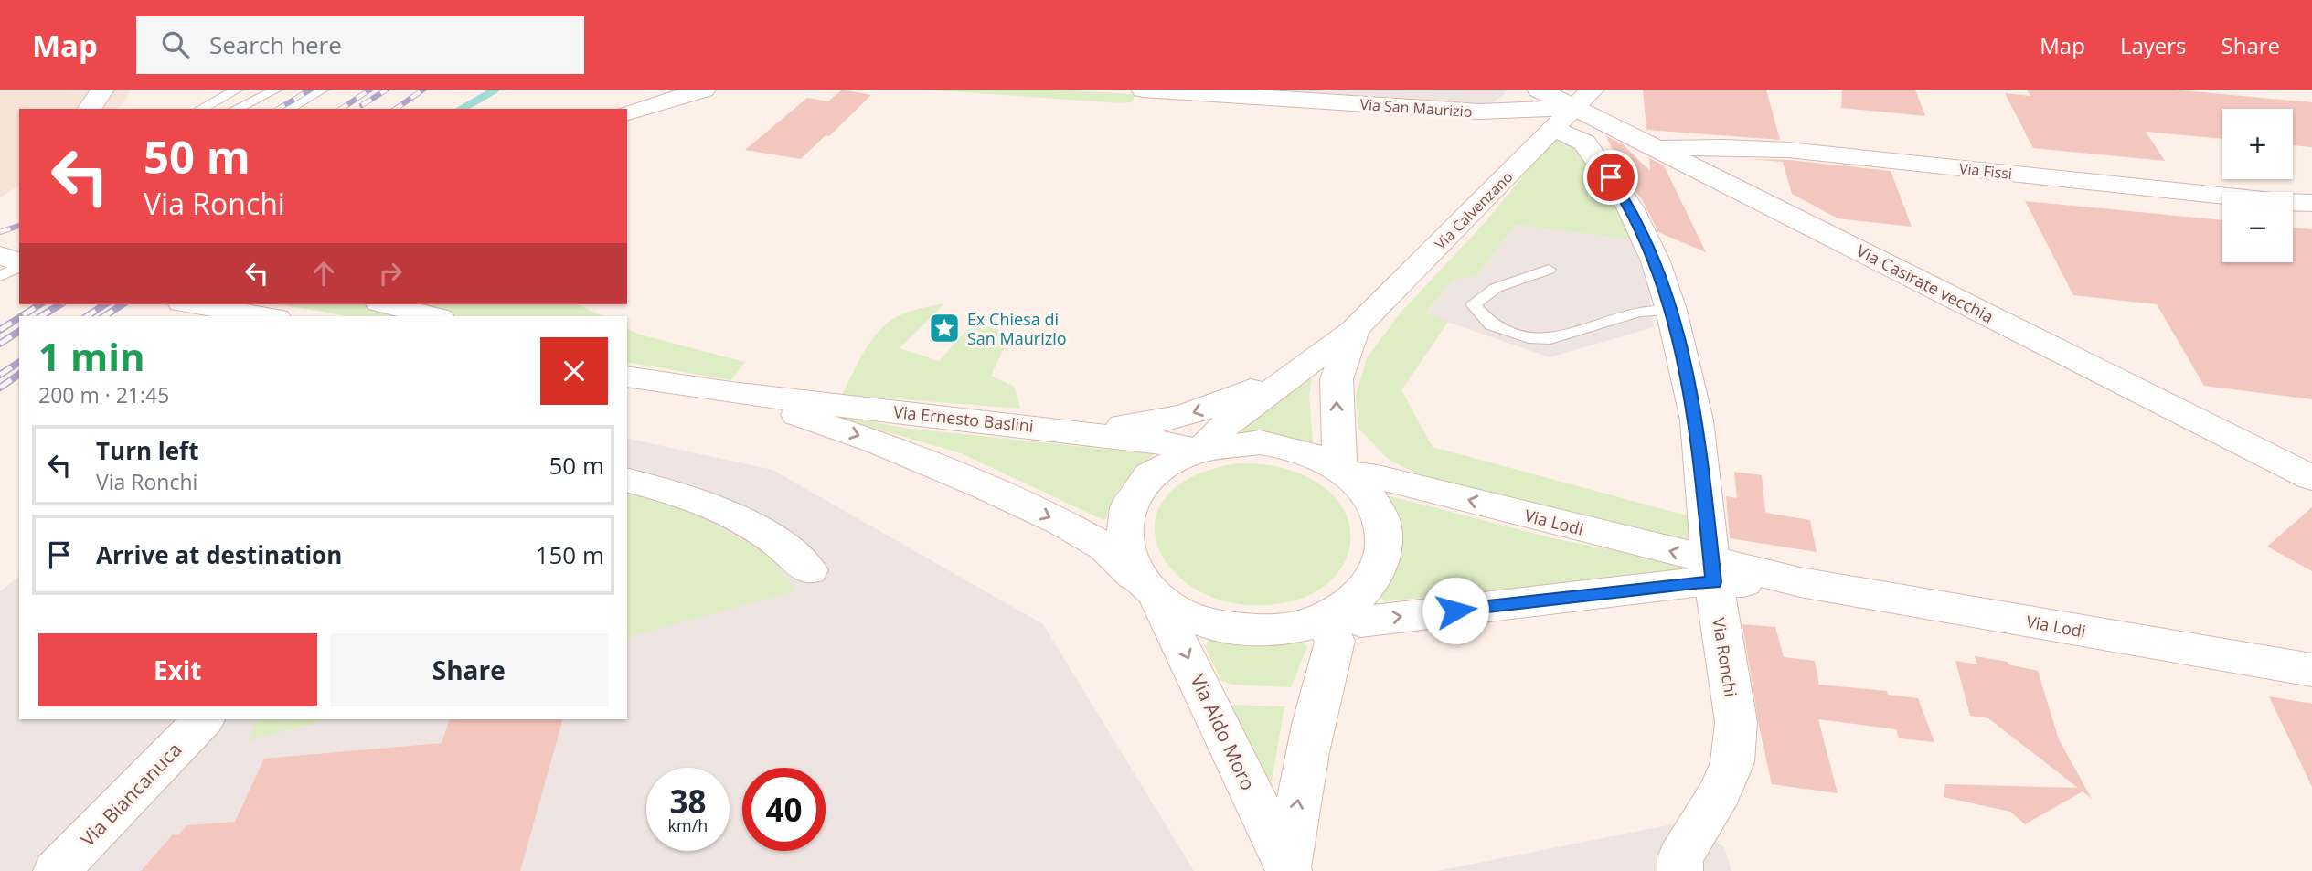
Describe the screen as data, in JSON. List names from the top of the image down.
{
  "streets": {
    "street": [
      "Via San Maurizio",
      "Via Fissi",
      "Via Calvenzano",
      "Via Casirate vecchia",
      "Via Ernesto Baslini",
      "Via Lodi",
      "Via Ronchi",
      "Via Aldo Moro",
      "Via Biancanuca"
    ]
  },
  "crossings": [
    ["Via San Maurizio", "Via Calvenzano"],
    ["Via San Maurizio", "Via Casirate vecchia"],
    ["Via San Maurizio", "Via Ronchi"],
    ["Via Fissi", "Via Casirate vecchia"],
    ["Via Fissi", "Via Ronchi"],
    ["Via Calvenzano", "Via Casirate vecchia"],
    ["Via Calvenzano", "Via Ernesto Baslini"],
    ["Via Calvenzano", "Via Lodi"],
    ["Via Calvenzano", "Via Ronchi"],
    ["Via Calvenzano", "Via Aldo Moro"],
    ["Via Casirate vecchia", "Via Ronchi"],
    ["Via Ernesto Baslini", "Via Lodi"],
    ["Via Ernesto Baslini", "Via Aldo Moro"],
    ["Via Lodi", "Via Ronchi"],
    ["Via Lodi", "Via Aldo Moro"]
  ],
  "places": {
    "place": ["Ex Chiesa di San Maurizio"]
  },
  "page": {
    "header": "Map",
    "search": "Search here",
    "nav": ["Map", "Layers", "Share"],
    "map_buttons": ["+", "−"],
    "turn": ["50 m", "Via Ronchi"],
    "heading": ["1 min", "200 m · 21:45"],
    "list": [
      {
        "name": "Turn left",
        "note": "Via Ronchi",
        "value": "50 m"
      },
      {
        "name": "Arrive at destination",
        "value": "150 m"
      }
    ],
    "buttons": ["Exit", "Share"],
    "speed": "38 km/h",
    "limit": "40"
  }
}
